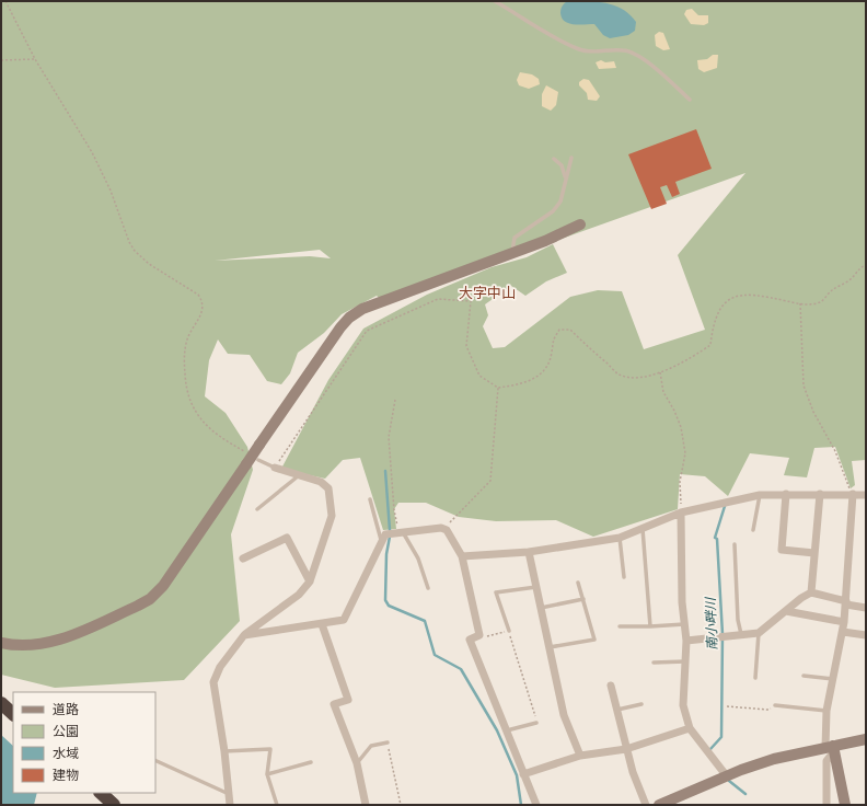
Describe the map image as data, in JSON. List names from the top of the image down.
{
  "districts": ["大字中山"],
  "water": ["南小畔川"],
  "legend": [
    "道路",
    "公園",
    "水域",
    "建物"
  ]
}
